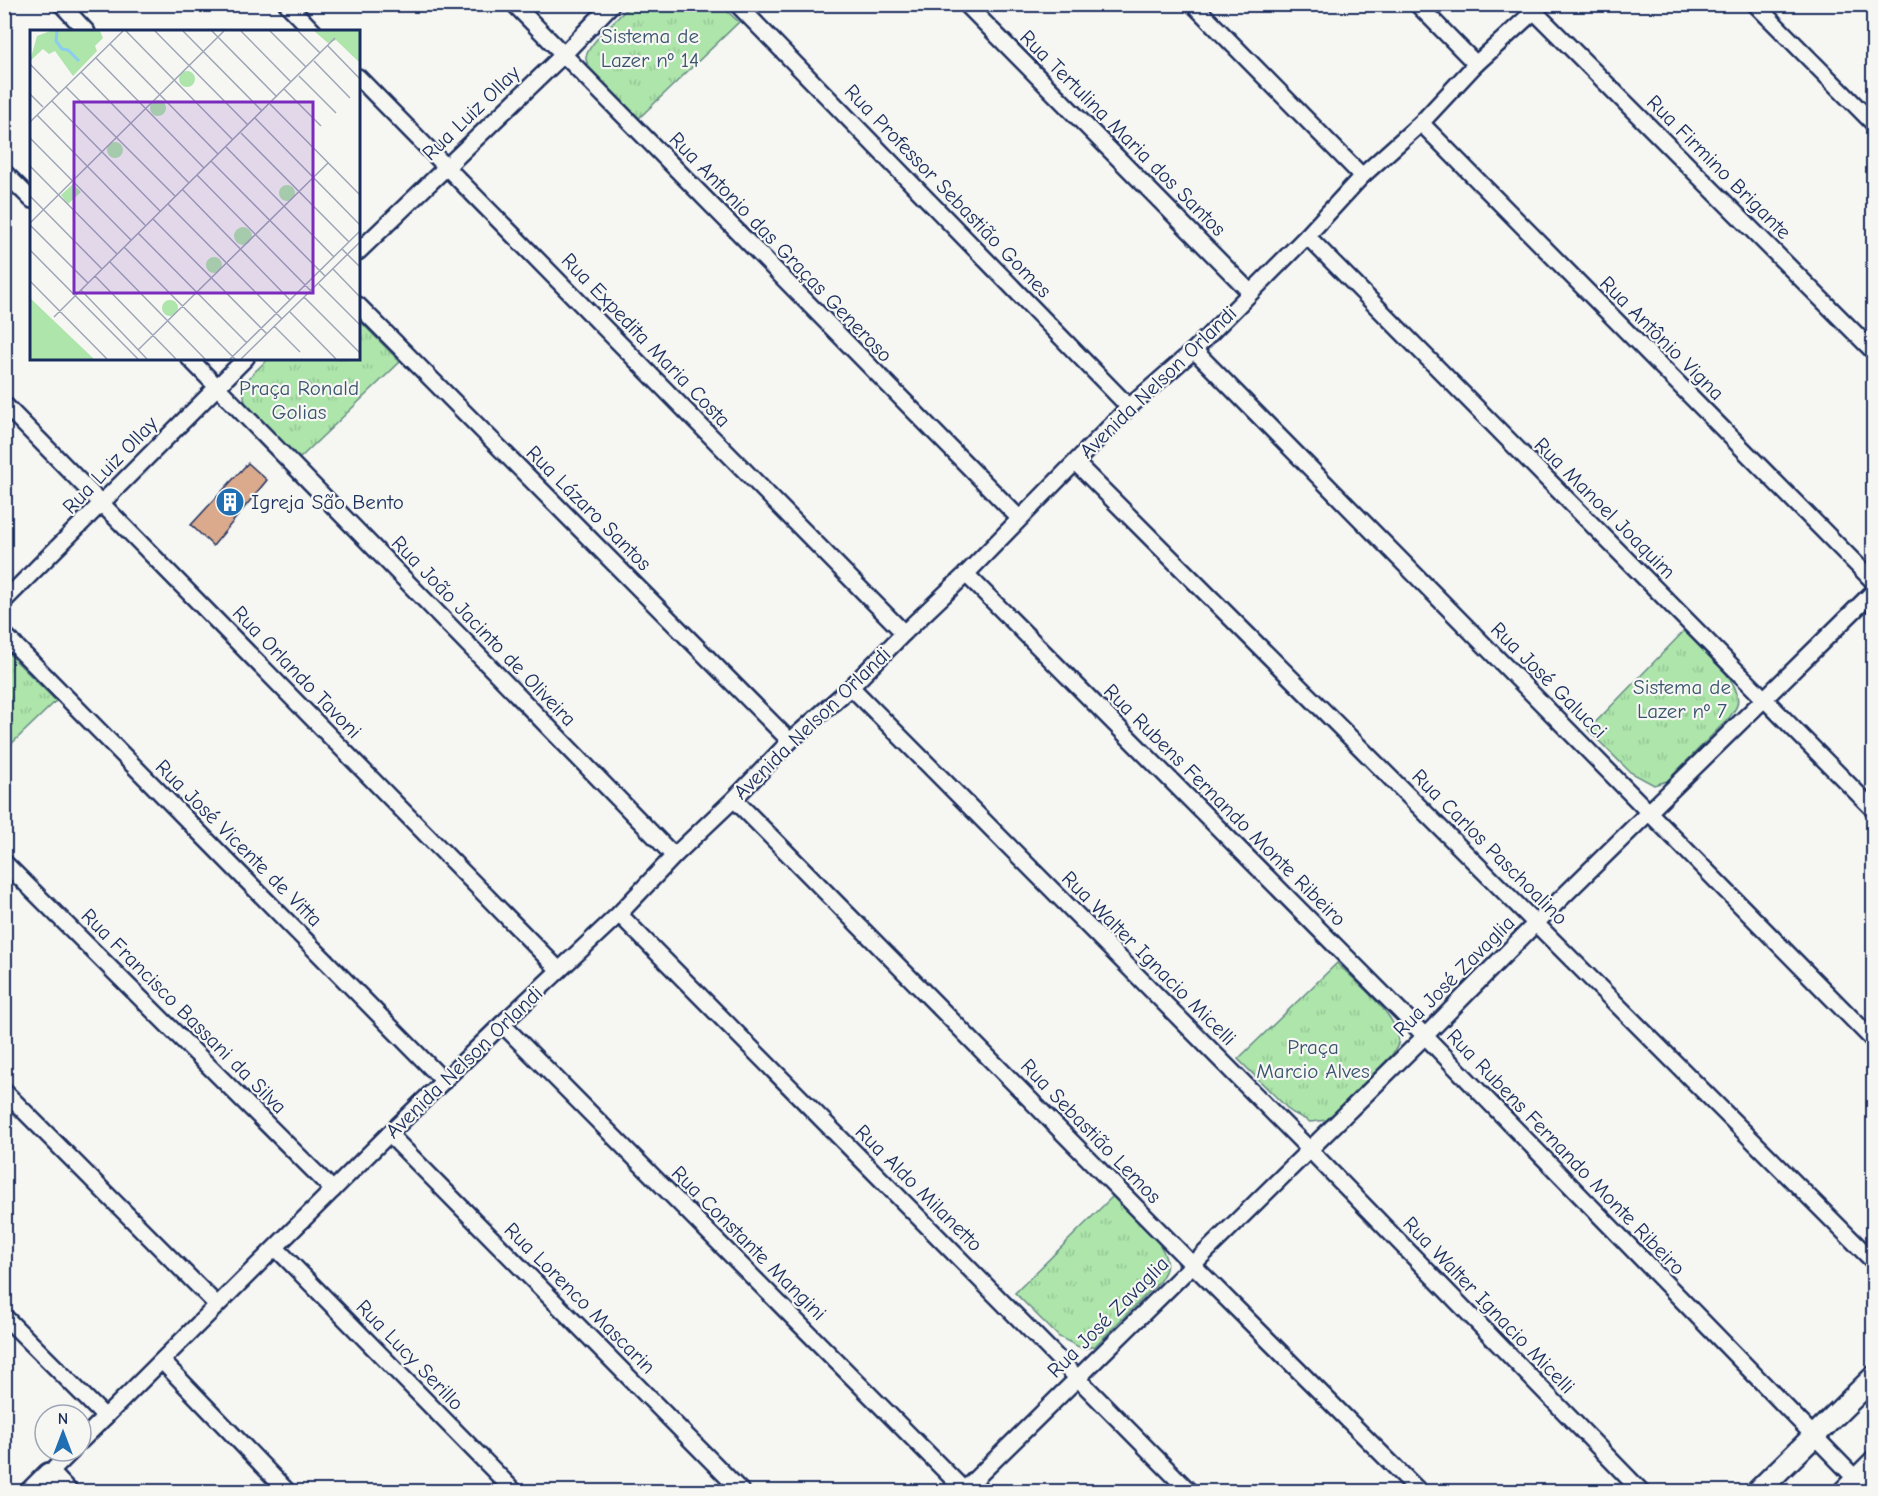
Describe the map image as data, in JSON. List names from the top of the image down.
{
  "streets": {
    "street": [
      "Rua Luiz Ollay",
      "Rua Tertulina Maria dos Santos",
      "Rua Firmino Brigante",
      "Rua Professor Sebastião Gomes",
      "Rua Antonio das Graças Generoso",
      "Rua Antônio Vigna",
      "Rua Expedita Maria Costa",
      "Avenida Nelson Orlandi",
      "Rua Lázaro Santos",
      "Rua Manoel Joaquim",
      "Rua João Jacinto de Oliveira",
      "Rua Orlando Tavoni",
      "Rua José Galucci",
      "Rua Rubens Fernando Monte Ribeiro",
      "Rua José Vicente de Vitta",
      "Rua Carlos Paschoalino",
      "Rua Walter Ignacio Micelli",
      "Rua José Zavaglia",
      "Rua Francisco Bassani da Silva",
      "Rua Sebastião Lemos",
      "Rua Aldo Milanetto",
      "Rua Constante Mangini",
      "Rua Lorenco Mascarin",
      "Rua Lucy Serillo"
    ]
  },
  "crossings": [
    ["Rua Luiz Ollay", "Rua Antonio das Graças Generoso"],
    ["Rua Luiz Ollay", "Rua Expedita Maria Costa"],
    ["Rua Luiz Ollay", "Rua João Jacinto de Oliveira"],
    ["Rua Luiz Ollay", "Rua Orlando Tavoni"],
    ["Rua Tertulina Maria dos Santos", "Avenida Nelson Orlandi"],
    ["Rua Firmino Brigante", "Avenida Nelson Orlandi"],
    ["Rua Professor Sebastião Gomes", "Avenida Nelson Orlandi"],
    ["Rua Antonio das Graças Generoso", "Avenida Nelson Orlandi"],
    ["Rua Antônio Vigna", "Avenida Nelson Orlandi"],
    ["Rua Expedita Maria Costa", "Avenida Nelson Orlandi"],
    ["Avenida Nelson Orlandi", "Rua Lázaro Santos"],
    ["Avenida Nelson Orlandi", "Rua Manoel Joaquim"],
    ["Avenida Nelson Orlandi", "Rua João Jacinto de Oliveira"],
    ["Avenida Nelson Orlandi", "Rua Orlando Tavoni"],
    ["Avenida Nelson Orlandi", "Rua José Galucci"],
    ["Avenida Nelson Orlandi", "Rua Rubens Fernando Monte Ribeiro"],
    ["Avenida Nelson Orlandi", "Rua José Vicente de Vitta"],
    ["Avenida Nelson Orlandi", "Rua Carlos Paschoalino"],
    ["Avenida Nelson Orlandi", "Rua Walter Ignacio Micelli"],
    ["Avenida Nelson Orlandi", "Rua Francisco Bassani da Silva"],
    ["Avenida Nelson Orlandi", "Rua Sebastião Lemos"],
    ["Avenida Nelson Orlandi", "Rua Aldo Milanetto"],
    ["Avenida Nelson Orlandi", "Rua Constante Mangini"],
    ["Avenida Nelson Orlandi", "Rua Lorenco Mascarin"],
    ["Avenida Nelson Orlandi", "Rua Lucy Serillo"],
    ["Rua Manoel Joaquim", "Rua José Zavaglia"],
    ["Rua José Galucci", "Rua José Zavaglia"],
    ["Rua Rubens Fernando Monte Ribeiro", "Rua José Zavaglia"],
    ["Rua Carlos Paschoalino", "Rua José Zavaglia"],
    ["Rua Walter Ignacio Micelli", "Rua José Zavaglia"],
    ["Rua José Zavaglia", "Rua Sebastião Lemos"],
    ["Rua José Zavaglia", "Rua Aldo Milanetto"],
    ["Rua José Zavaglia", "Rua Constante Mangini"]
  ],
  "parks": [
    "Sistema de Lazer nº 14",
    "Praça Ronald Golias",
    "Sistema de Lazer nº 7",
    "Praça Marcio Alves"
  ],
  "places": {
    "building": ["Igreja São Bento"]
  },
  "north": "top"
}
